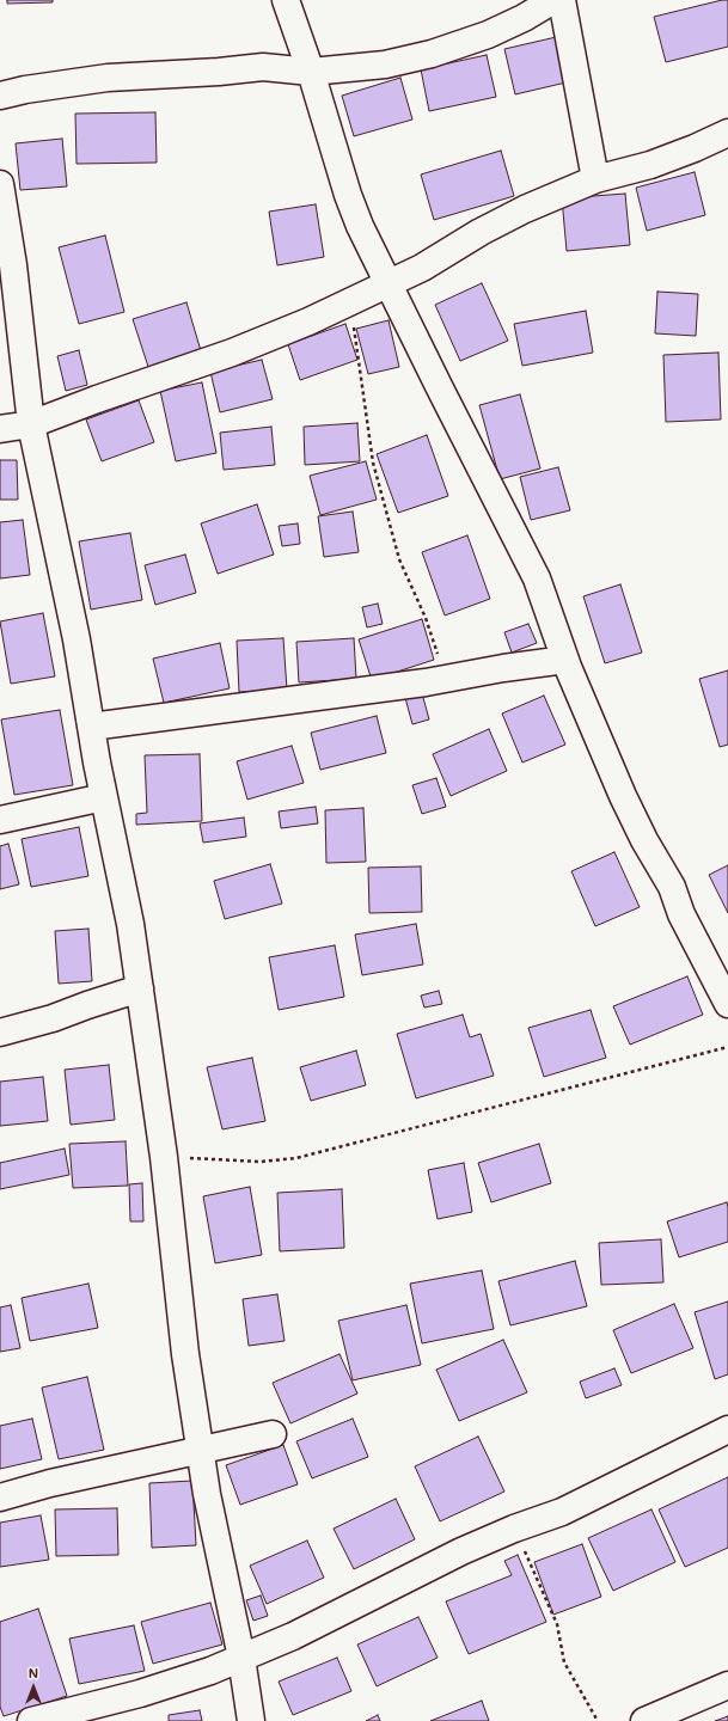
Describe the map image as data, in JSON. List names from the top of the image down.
{
  "north": "top"
}
